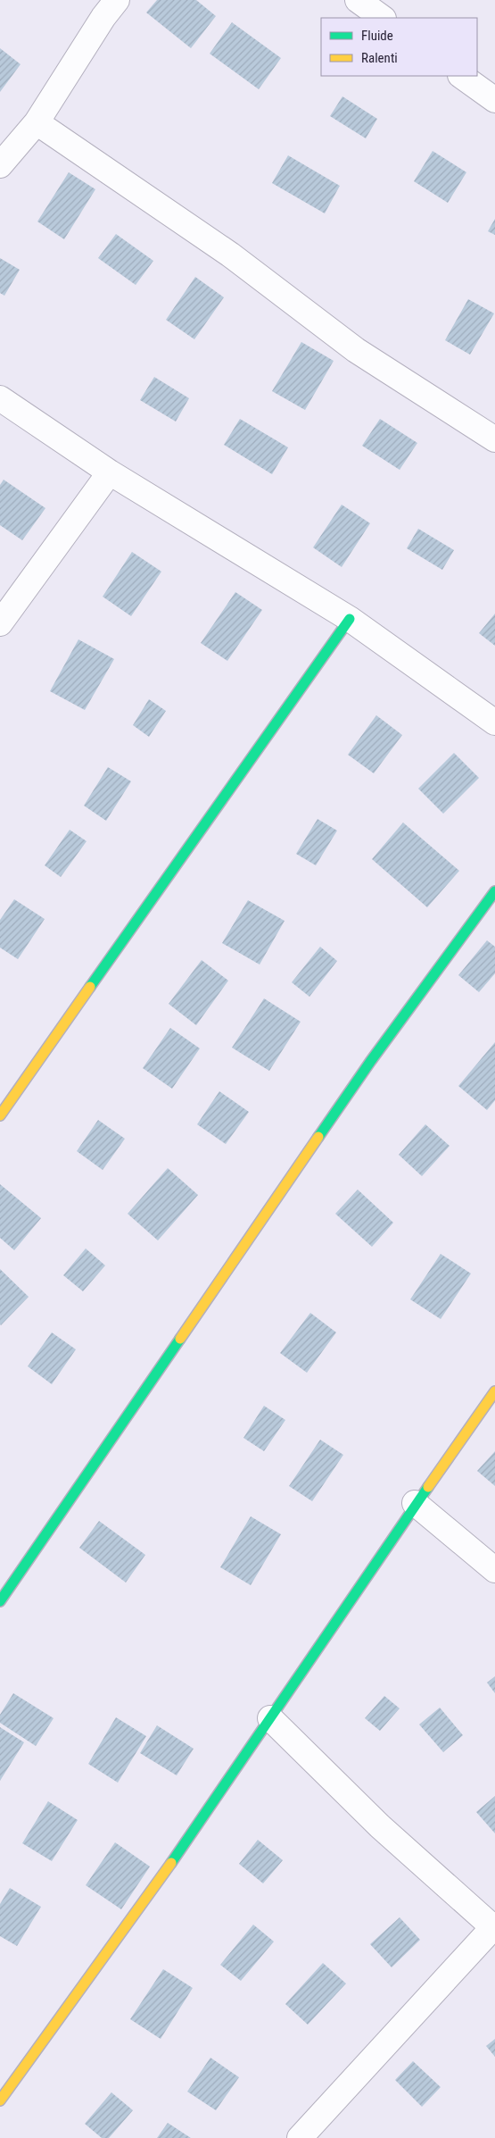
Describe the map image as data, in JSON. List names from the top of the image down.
{
  "legend": ["Fluide", "Ralenti"]
}
